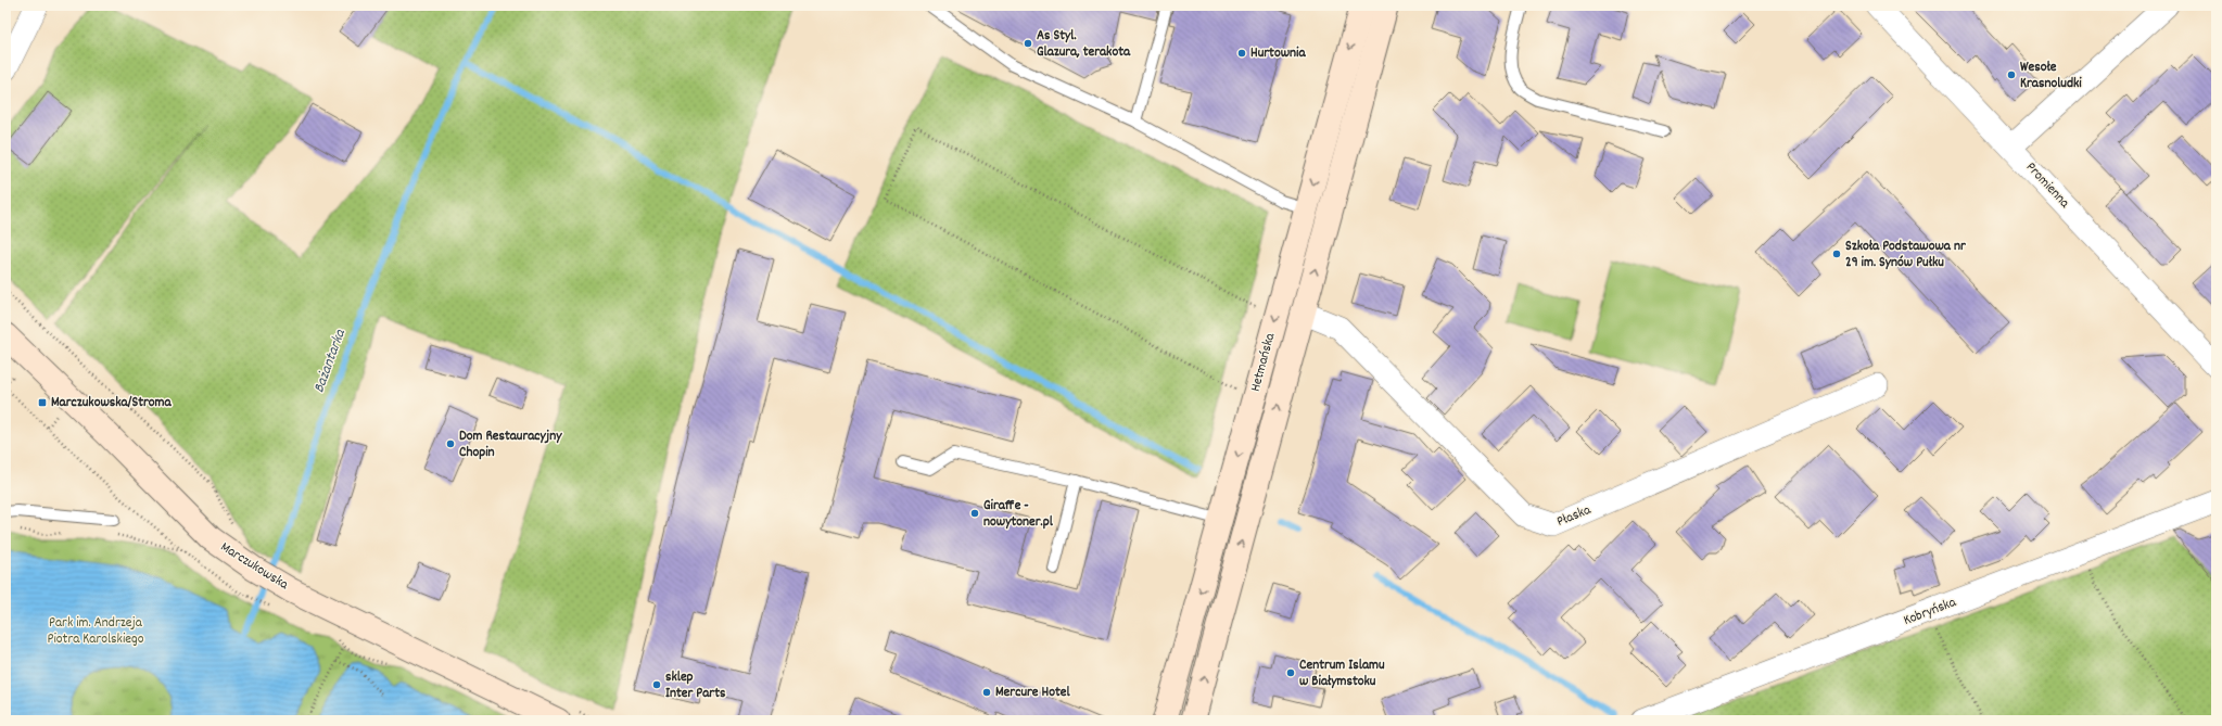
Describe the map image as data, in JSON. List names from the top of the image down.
{
  "streets": {
    "main road": ["Hetmańska", "Marczukowska"],
    "street": ["Promienna", "Płaska", "Kobryńska"]
  },
  "crossings": [
    ["Hetmańska", "Płaska"]
  ],
  "water": ["Bażantarka"],
  "parks": ["Park im. Andrzeja Piotra Karolskiego"],
  "places": {
    "other": [
      "As Styl. Glazura, terakota",
      "Hurtownia",
      "Wesołe Krasnoludki",
      "Szkoła Podstawowa nr 29 im. Synów Pułku",
      "Dom Restauracyjny Chopin",
      "Giraffe - nowytoner.pl",
      "Centrum Islamu w Białymstoku",
      "sklep Inter Parts",
      "Mercure Hotel"
    ],
    "transit": ["Marczukowska/Stroma"]
  }
}
